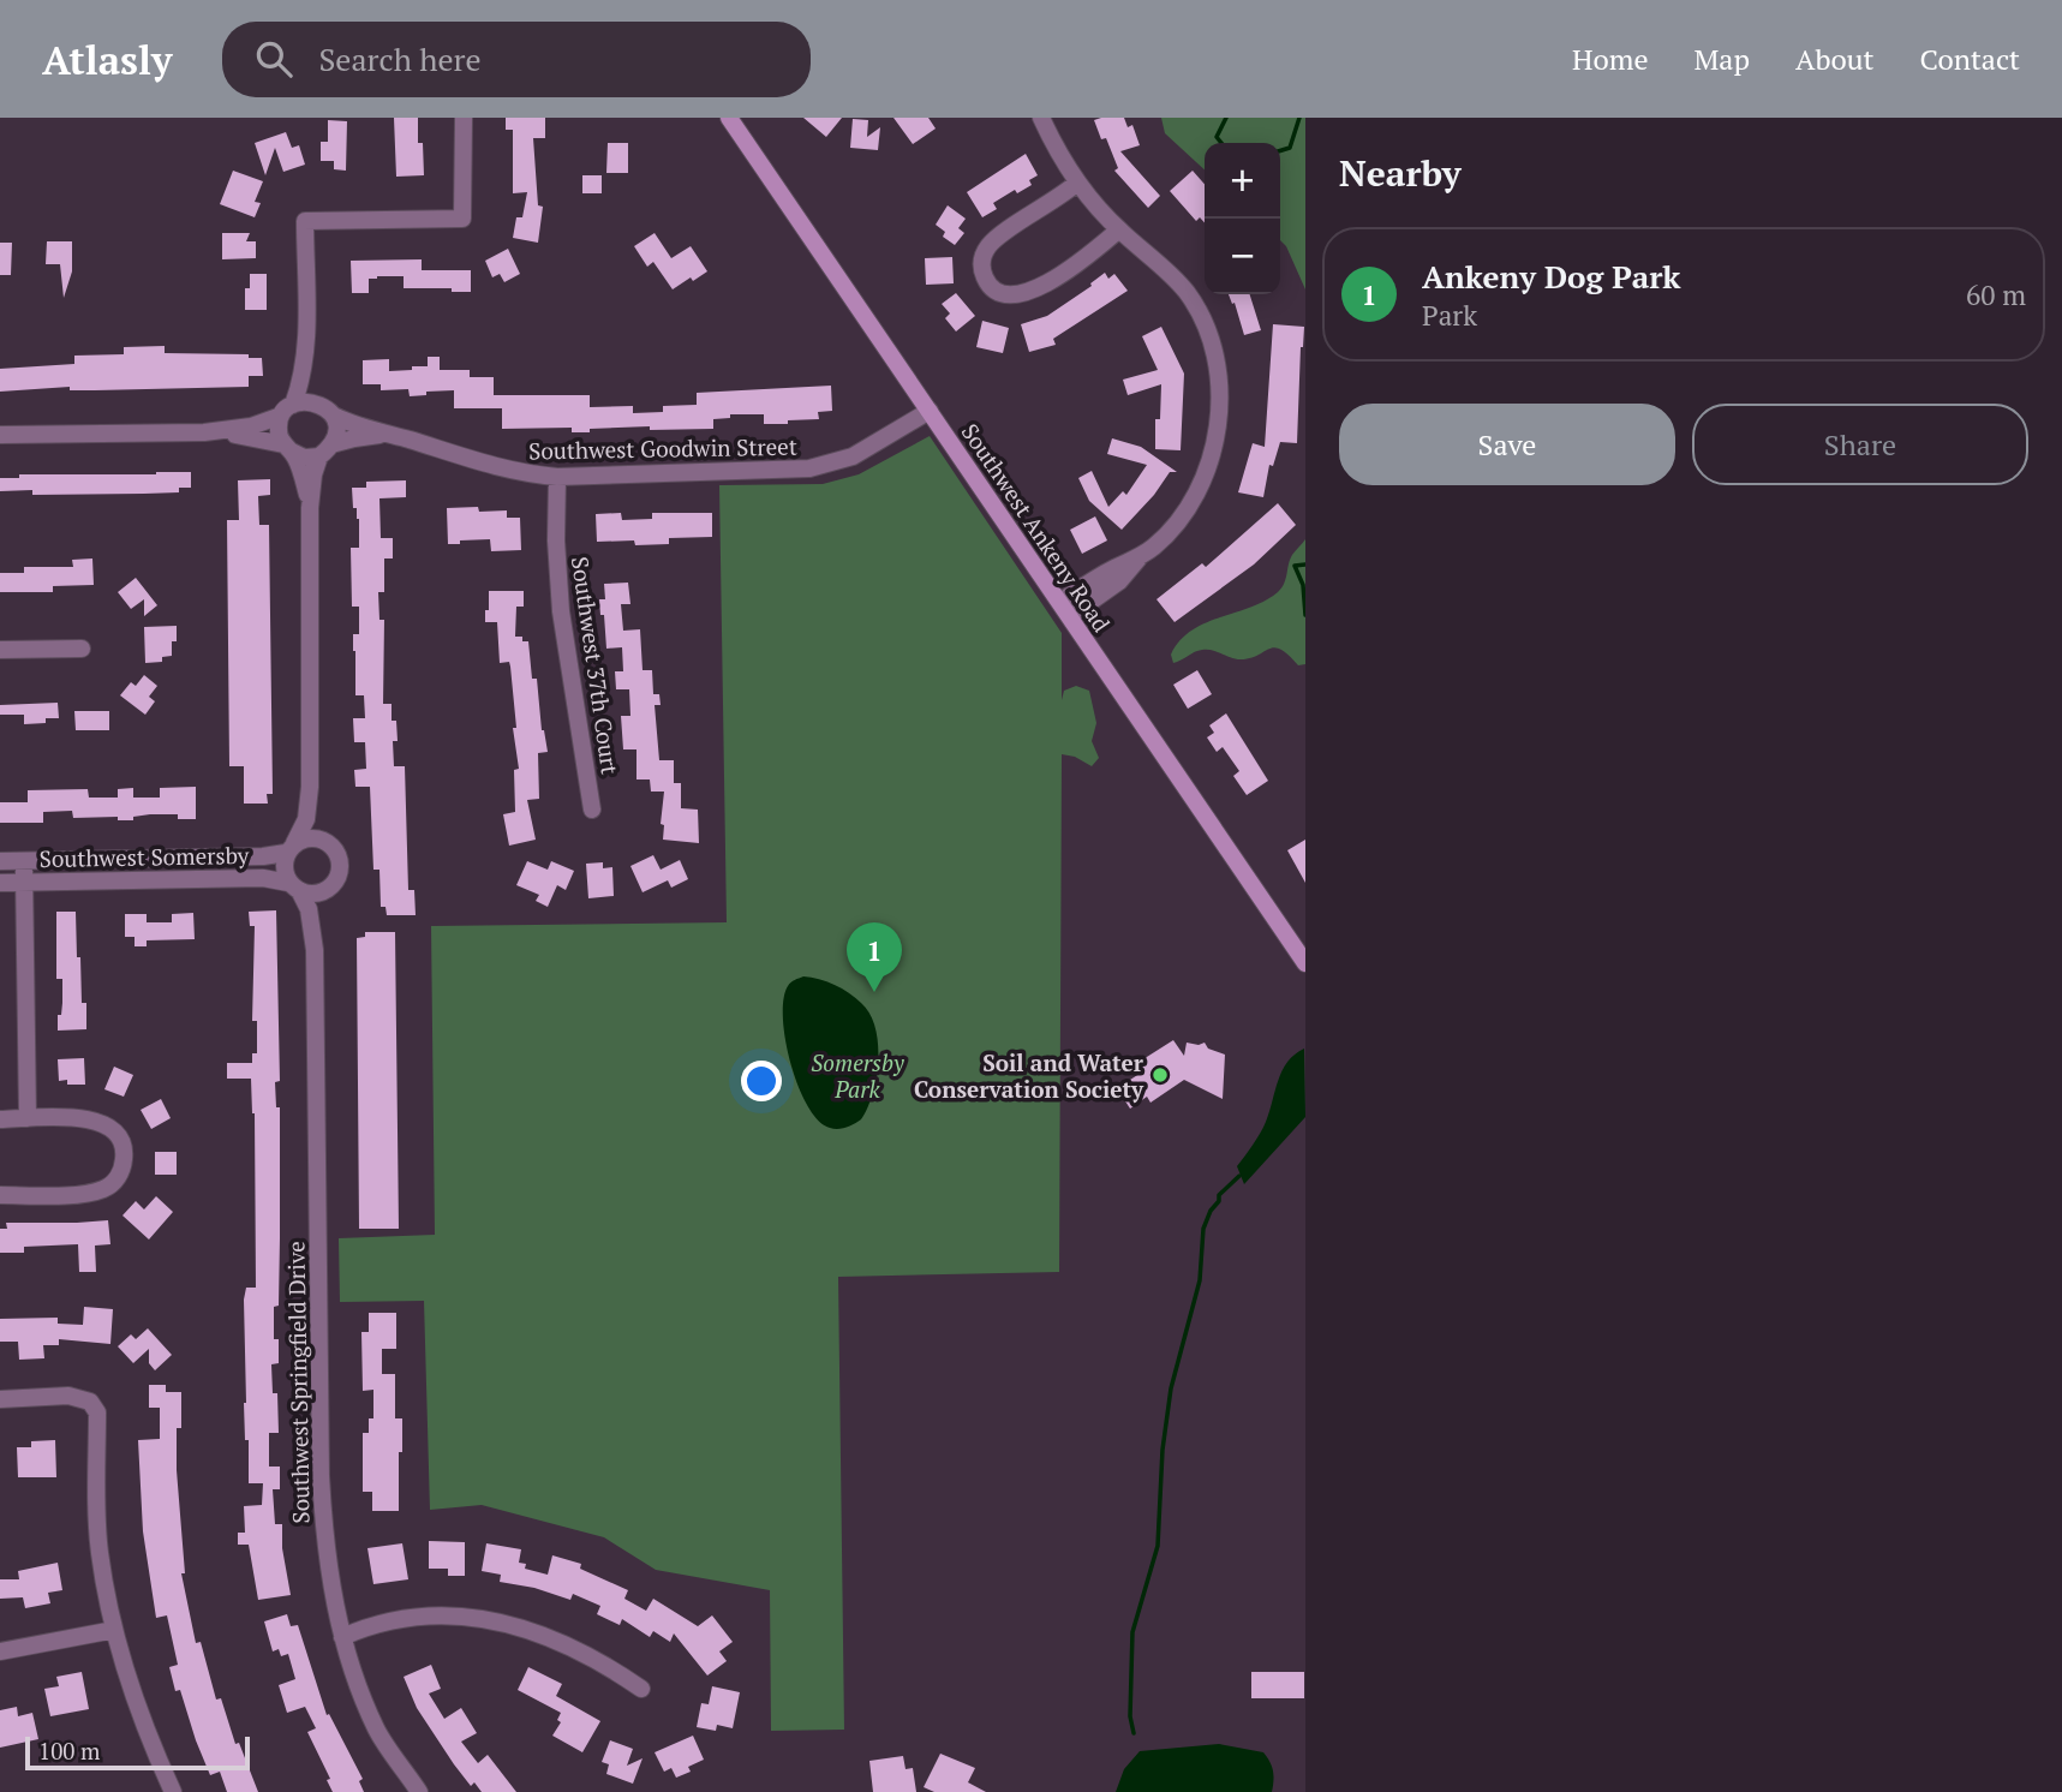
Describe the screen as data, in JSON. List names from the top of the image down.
{
  "streets": {
    "street": [
      "Southwest Goodwin Street",
      "Southwest Ankeny Road",
      "Southwest 37th Court",
      "Southwest Somersby",
      "Southwest Springfield Drive"
    ]
  },
  "crossings": [
    ["Southwest Goodwin Street", "Southwest Ankeny Road"],
    ["Southwest Goodwin Street", "Southwest 37th Court"],
    ["Southwest Somersby", "Southwest Springfield Drive"]
  ],
  "parks": ["Somersby Park"],
  "places": ["Soil and Water Conservation Society"],
  "scale_bar": "100 m",
  "page": {
    "header": "Atlasly",
    "search": "Search here",
    "nav": [
      "Home",
      "Map",
      "About",
      "Contact"
    ],
    "heading": "Nearby",
    "map_buttons": ["+", "−"],
    "list": [
      {
        "mark": "1",
        "name": "Ankeny Dog Park",
        "note": "Park",
        "value": "60 m"
      }
    ],
    "buttons": ["Save", "Share"],
    "pins": "1",
    "scale": "100 m"
  }
}
